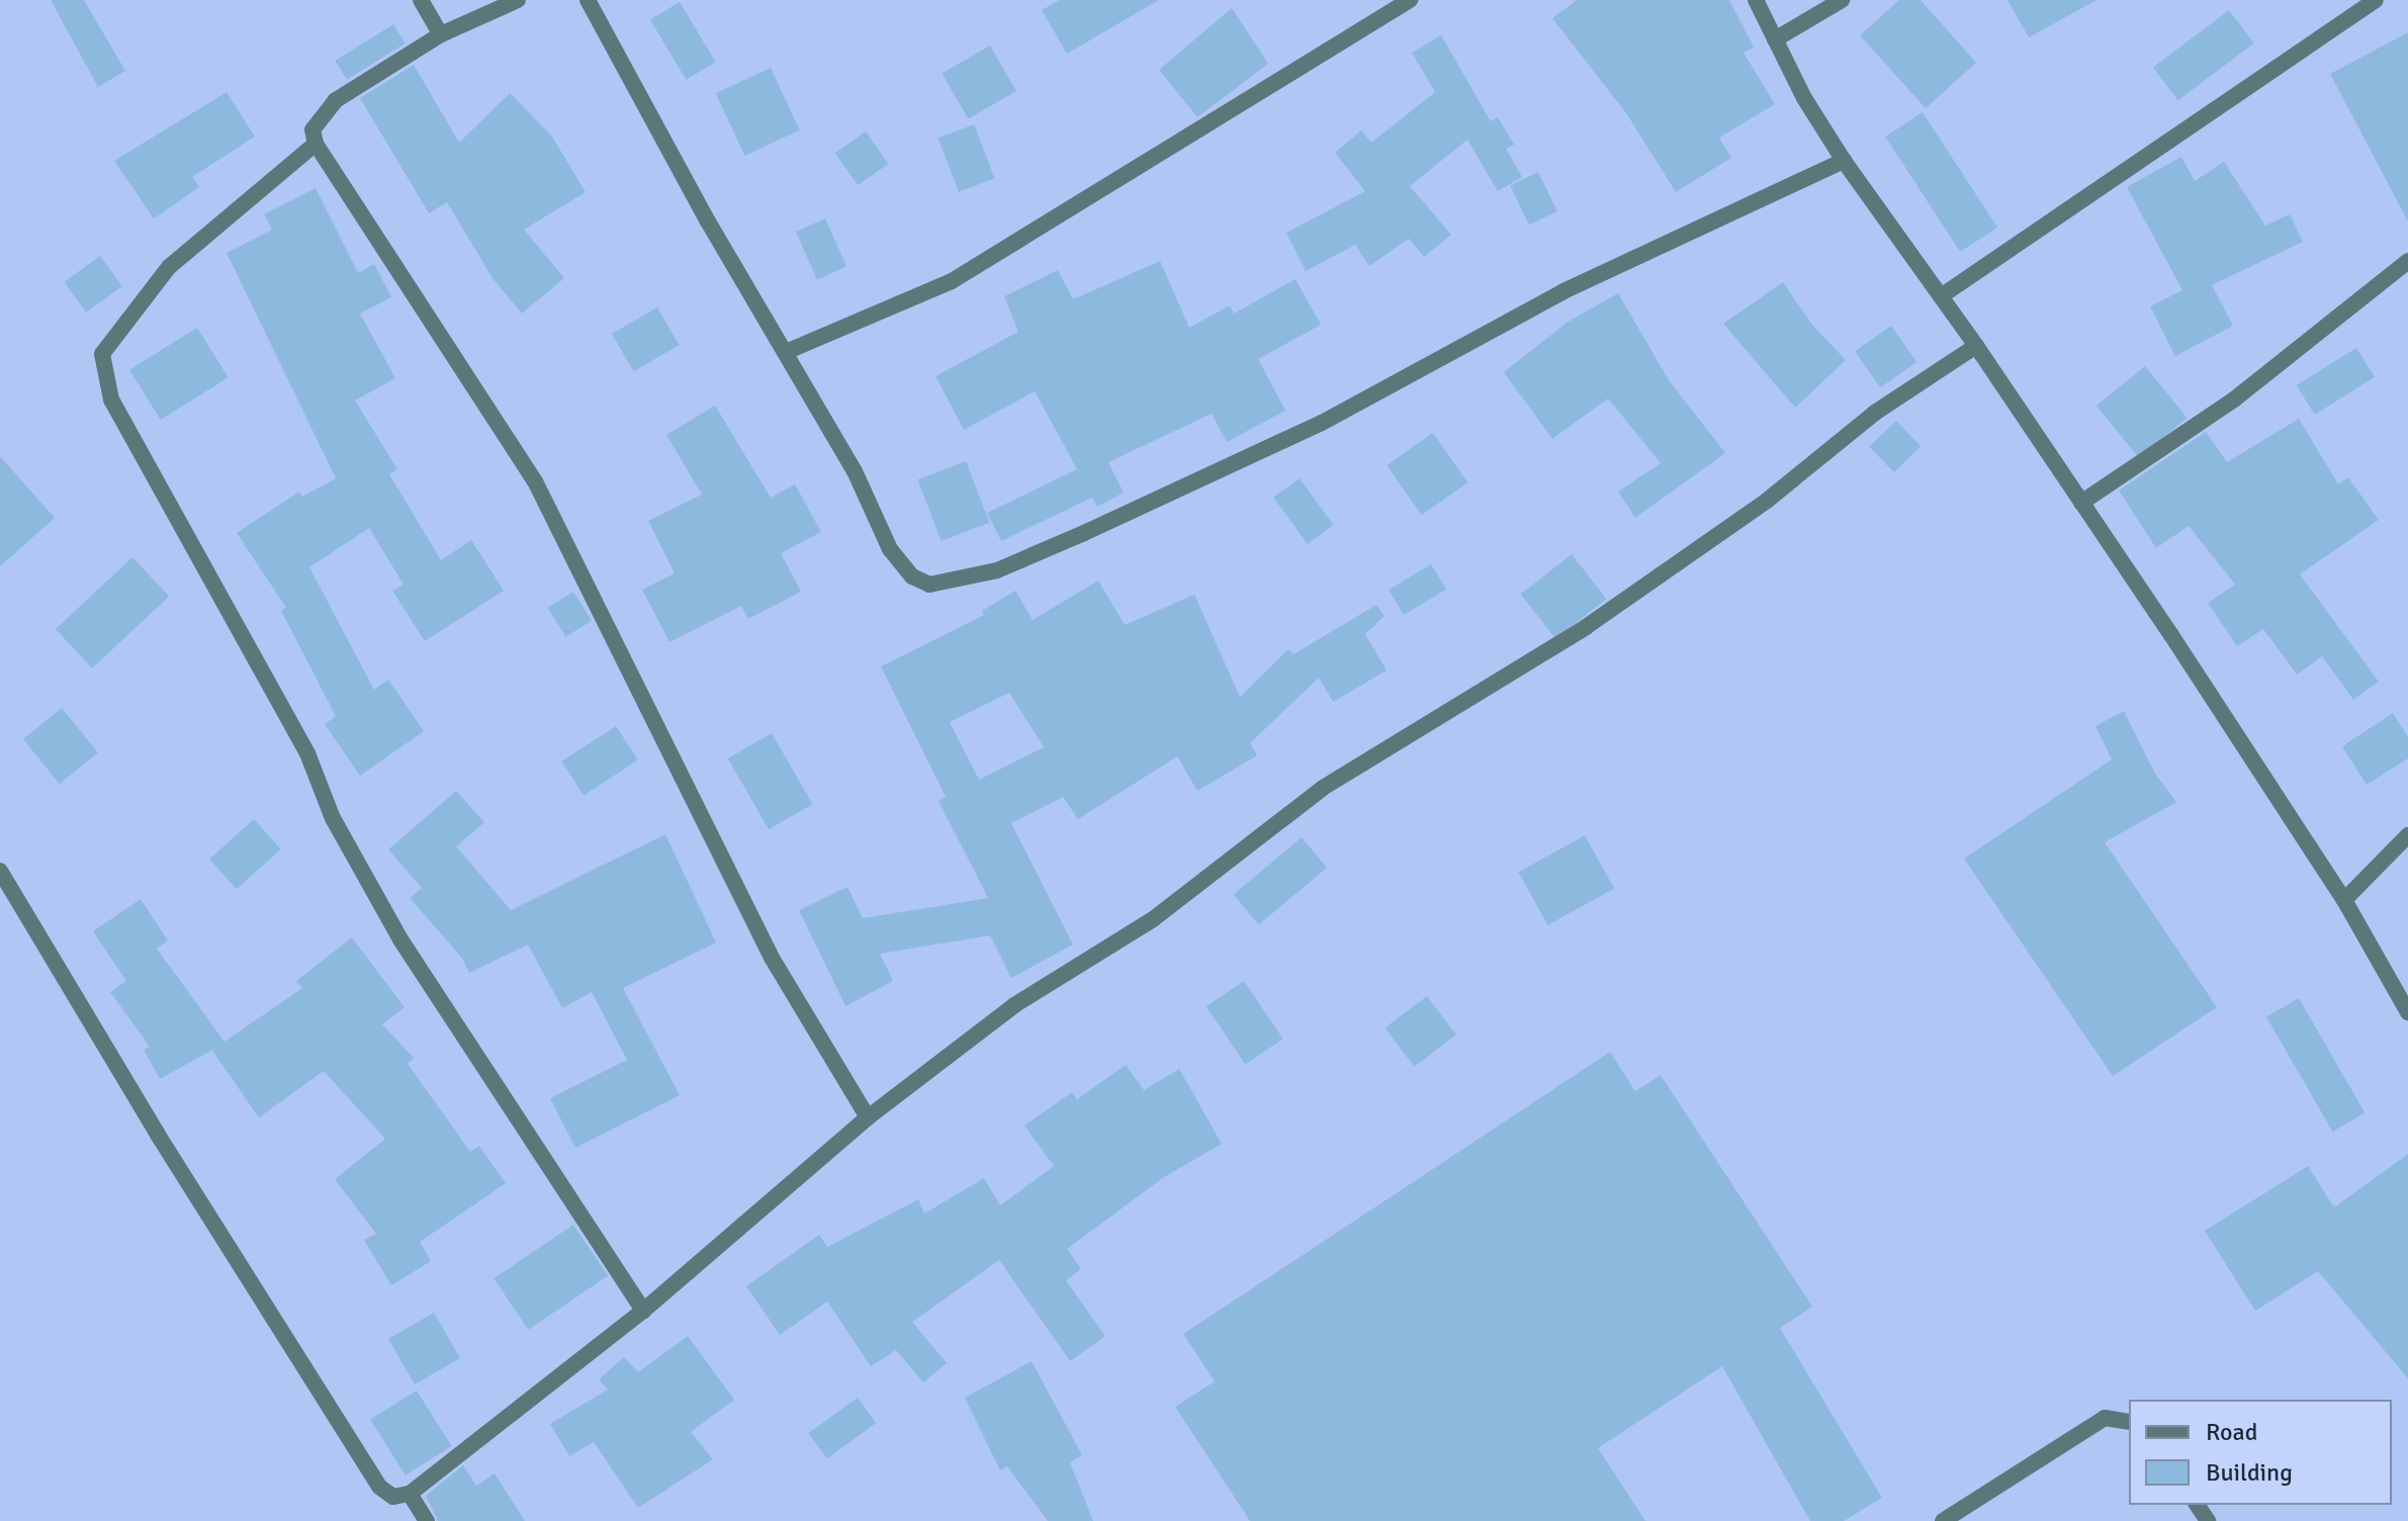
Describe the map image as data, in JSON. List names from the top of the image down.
{
  "legend": ["Road", "Building"]
}
